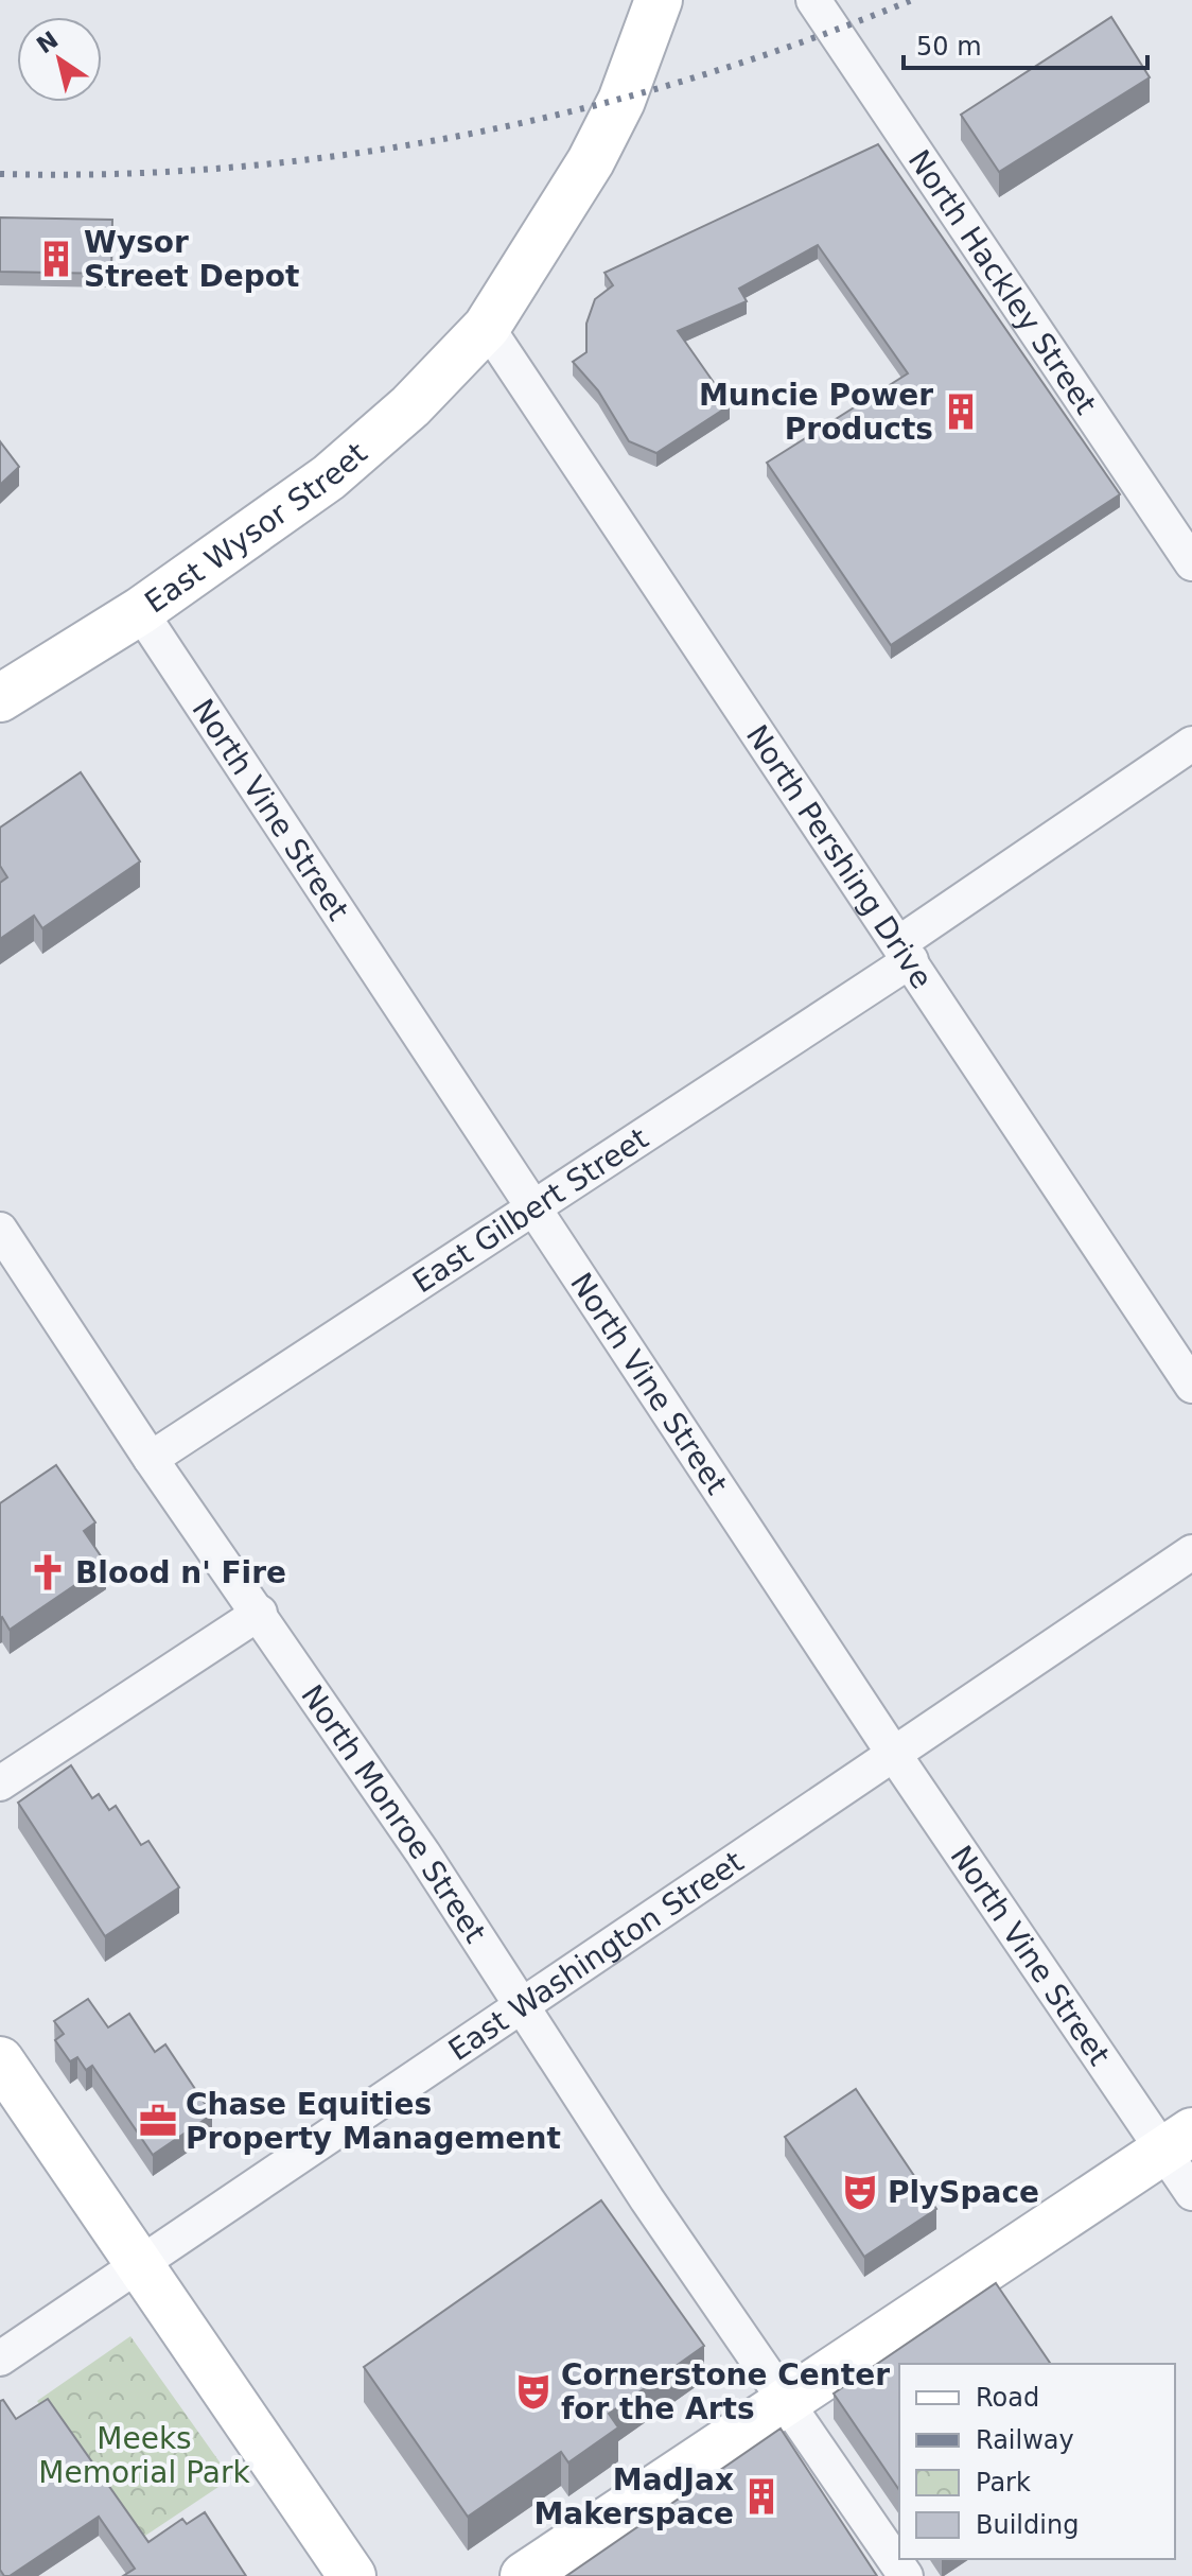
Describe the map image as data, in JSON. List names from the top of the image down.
{
  "streets": {
    "main road": ["East Wysor Street"],
    "street": [
      "North Hackley Street",
      "North Vine Street",
      "North Pershing Drive",
      "East Gilbert Street",
      "North Monroe Street",
      "East Washington Street"
    ]
  },
  "crossings": [
    ["East Wysor Street", "North Vine Street"],
    ["East Wysor Street", "North Pershing Drive"],
    ["North Vine Street", "East Gilbert Street"],
    ["North Vine Street", "East Washington Street"],
    ["North Pershing Drive", "East Gilbert Street"],
    ["East Gilbert Street", "North Monroe Street"],
    ["North Monroe Street", "East Washington Street"]
  ],
  "parks": ["Meeks Memorial Park"],
  "places": {
    "building": ["Wysor Street Depot", "Muncie Power Products", "MadJax Makerspace"],
    "church": ["Blood n' Fire"],
    "office": ["Chase Equities Property Management"],
    "theatre": ["PlySpace", "Cornerstone Center for the Arts"]
  },
  "legend": [
    "Road",
    "Railway",
    "Park",
    "Building"
  ],
  "scale_bar": "50 m",
  "north": "top left"
}
